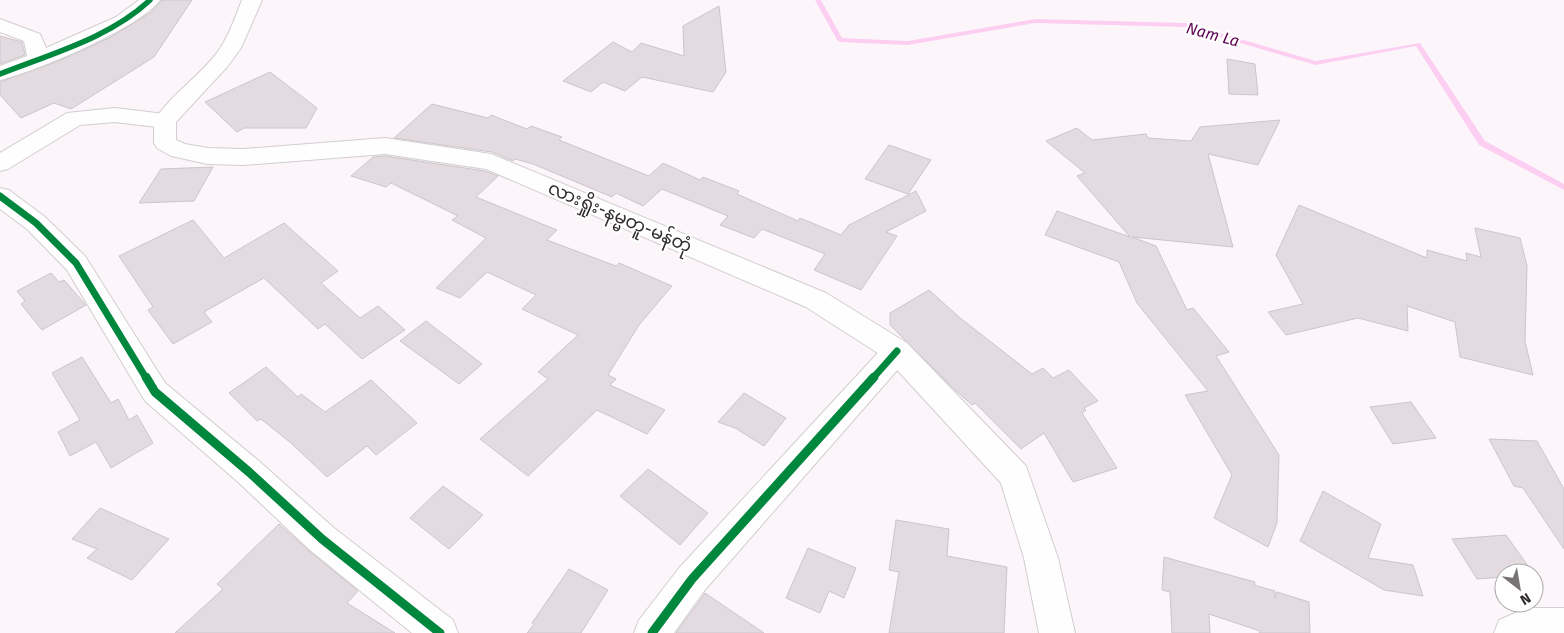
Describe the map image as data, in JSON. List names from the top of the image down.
{
  "streets": {
    "street": ["လားရှိုး-နမ္မတူ-မန်တုံ"]
  },
  "water": ["Nam La"],
  "north": "bottom right"
}
